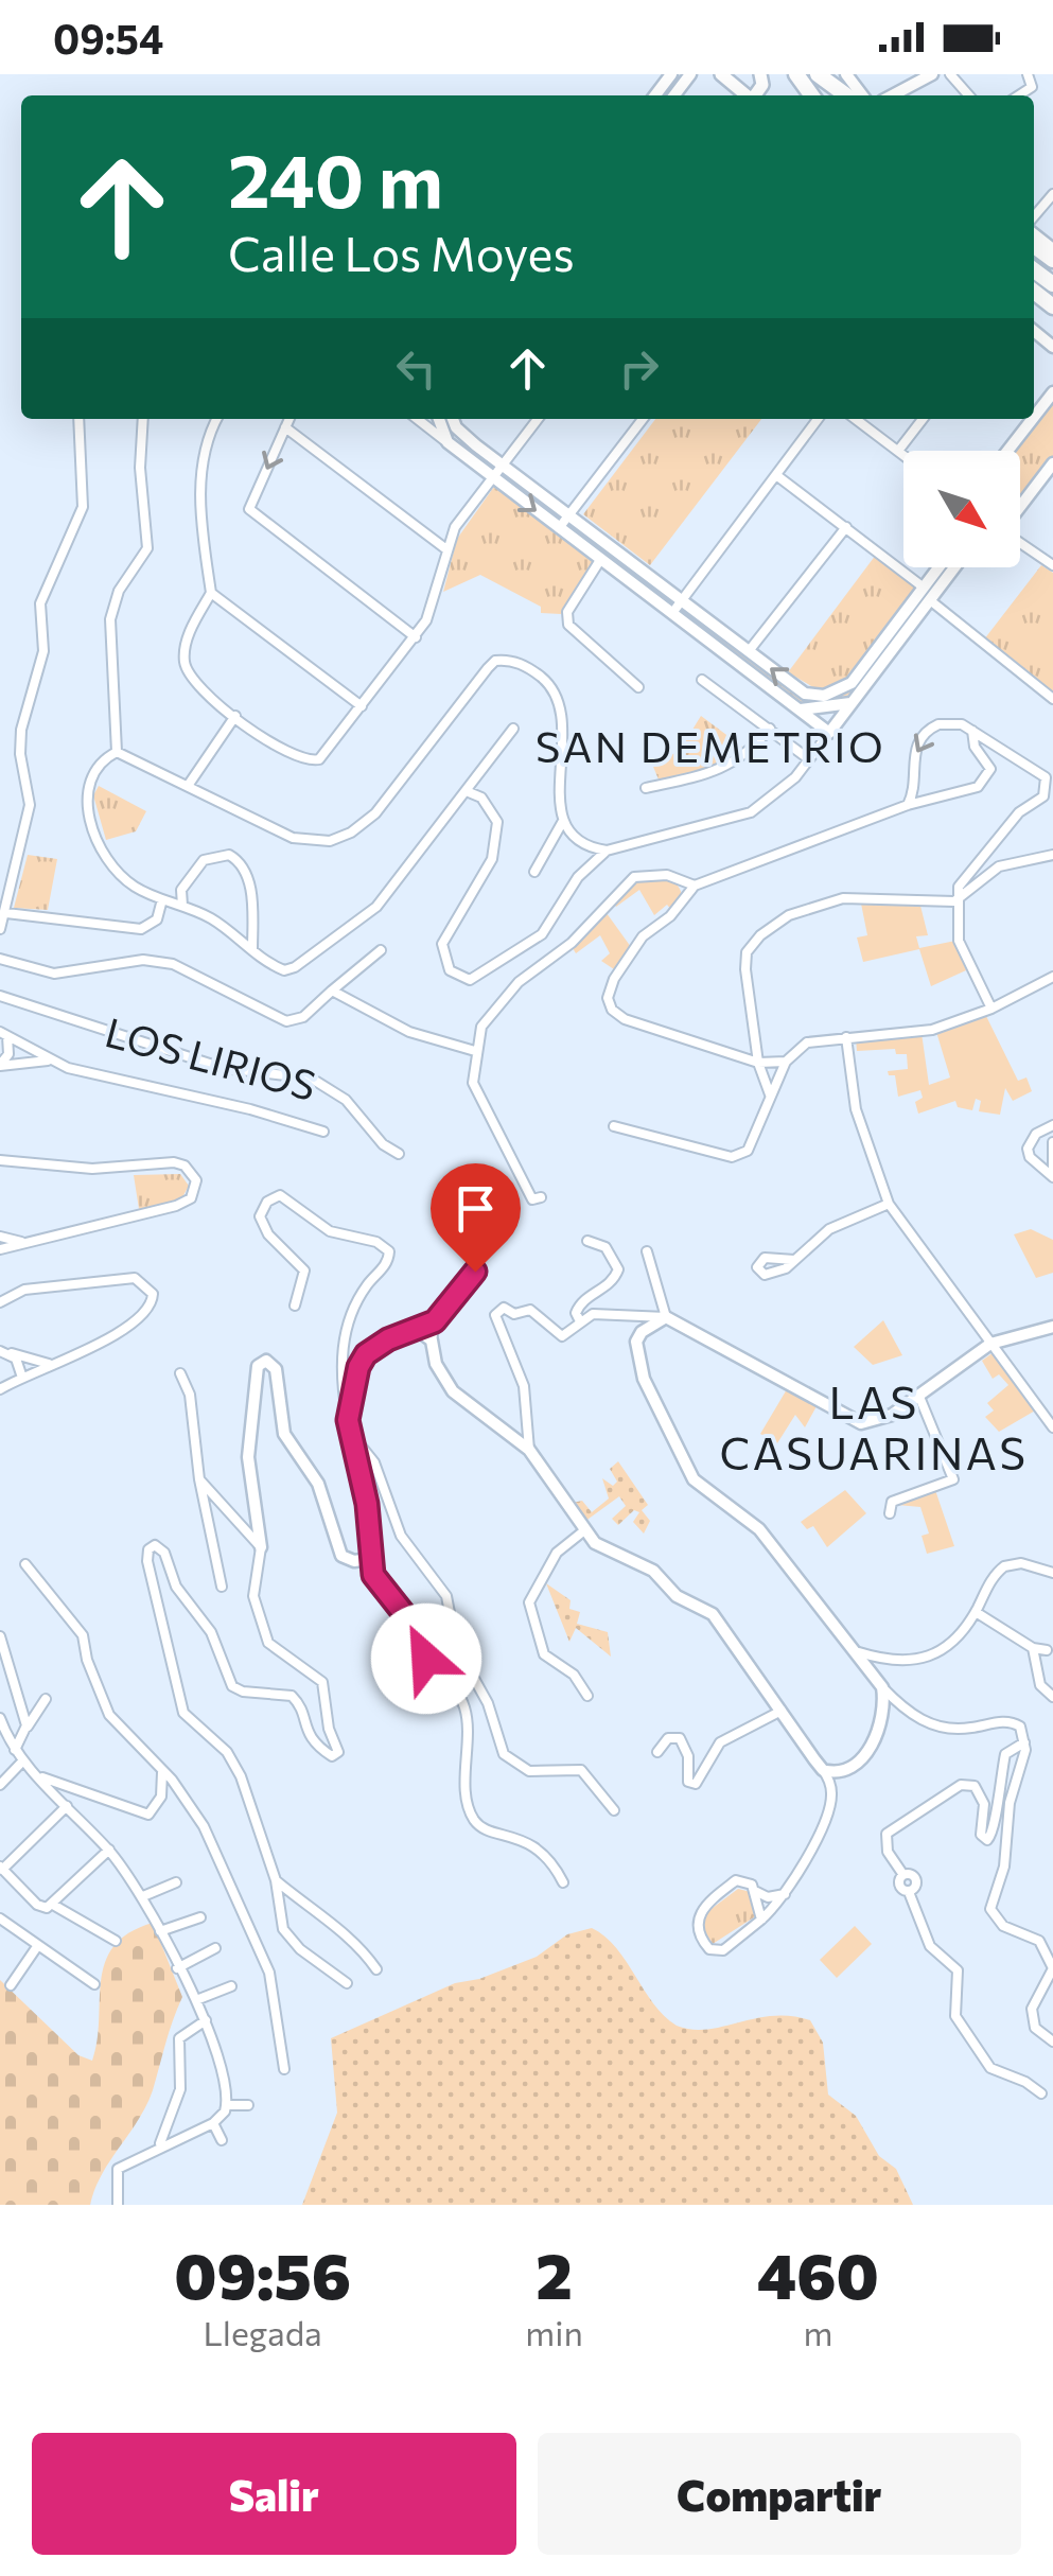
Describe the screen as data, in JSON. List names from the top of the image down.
{
  "streets": {
    "street": ["LOS LIRIOS"]
  },
  "districts": ["SAN DEMETRIO", "LAS CASUARINAS"],
  "north": "bottom right",
  "page": {
    "status": "09:54",
    "turn": ["240 m", "Calle Los Moyes"],
    "eta": [
      "09:56",
      "Llegada",
      "2",
      "min",
      "460",
      "m"
    ],
    "buttons": ["Salir", "Compartir"]
  }
}
